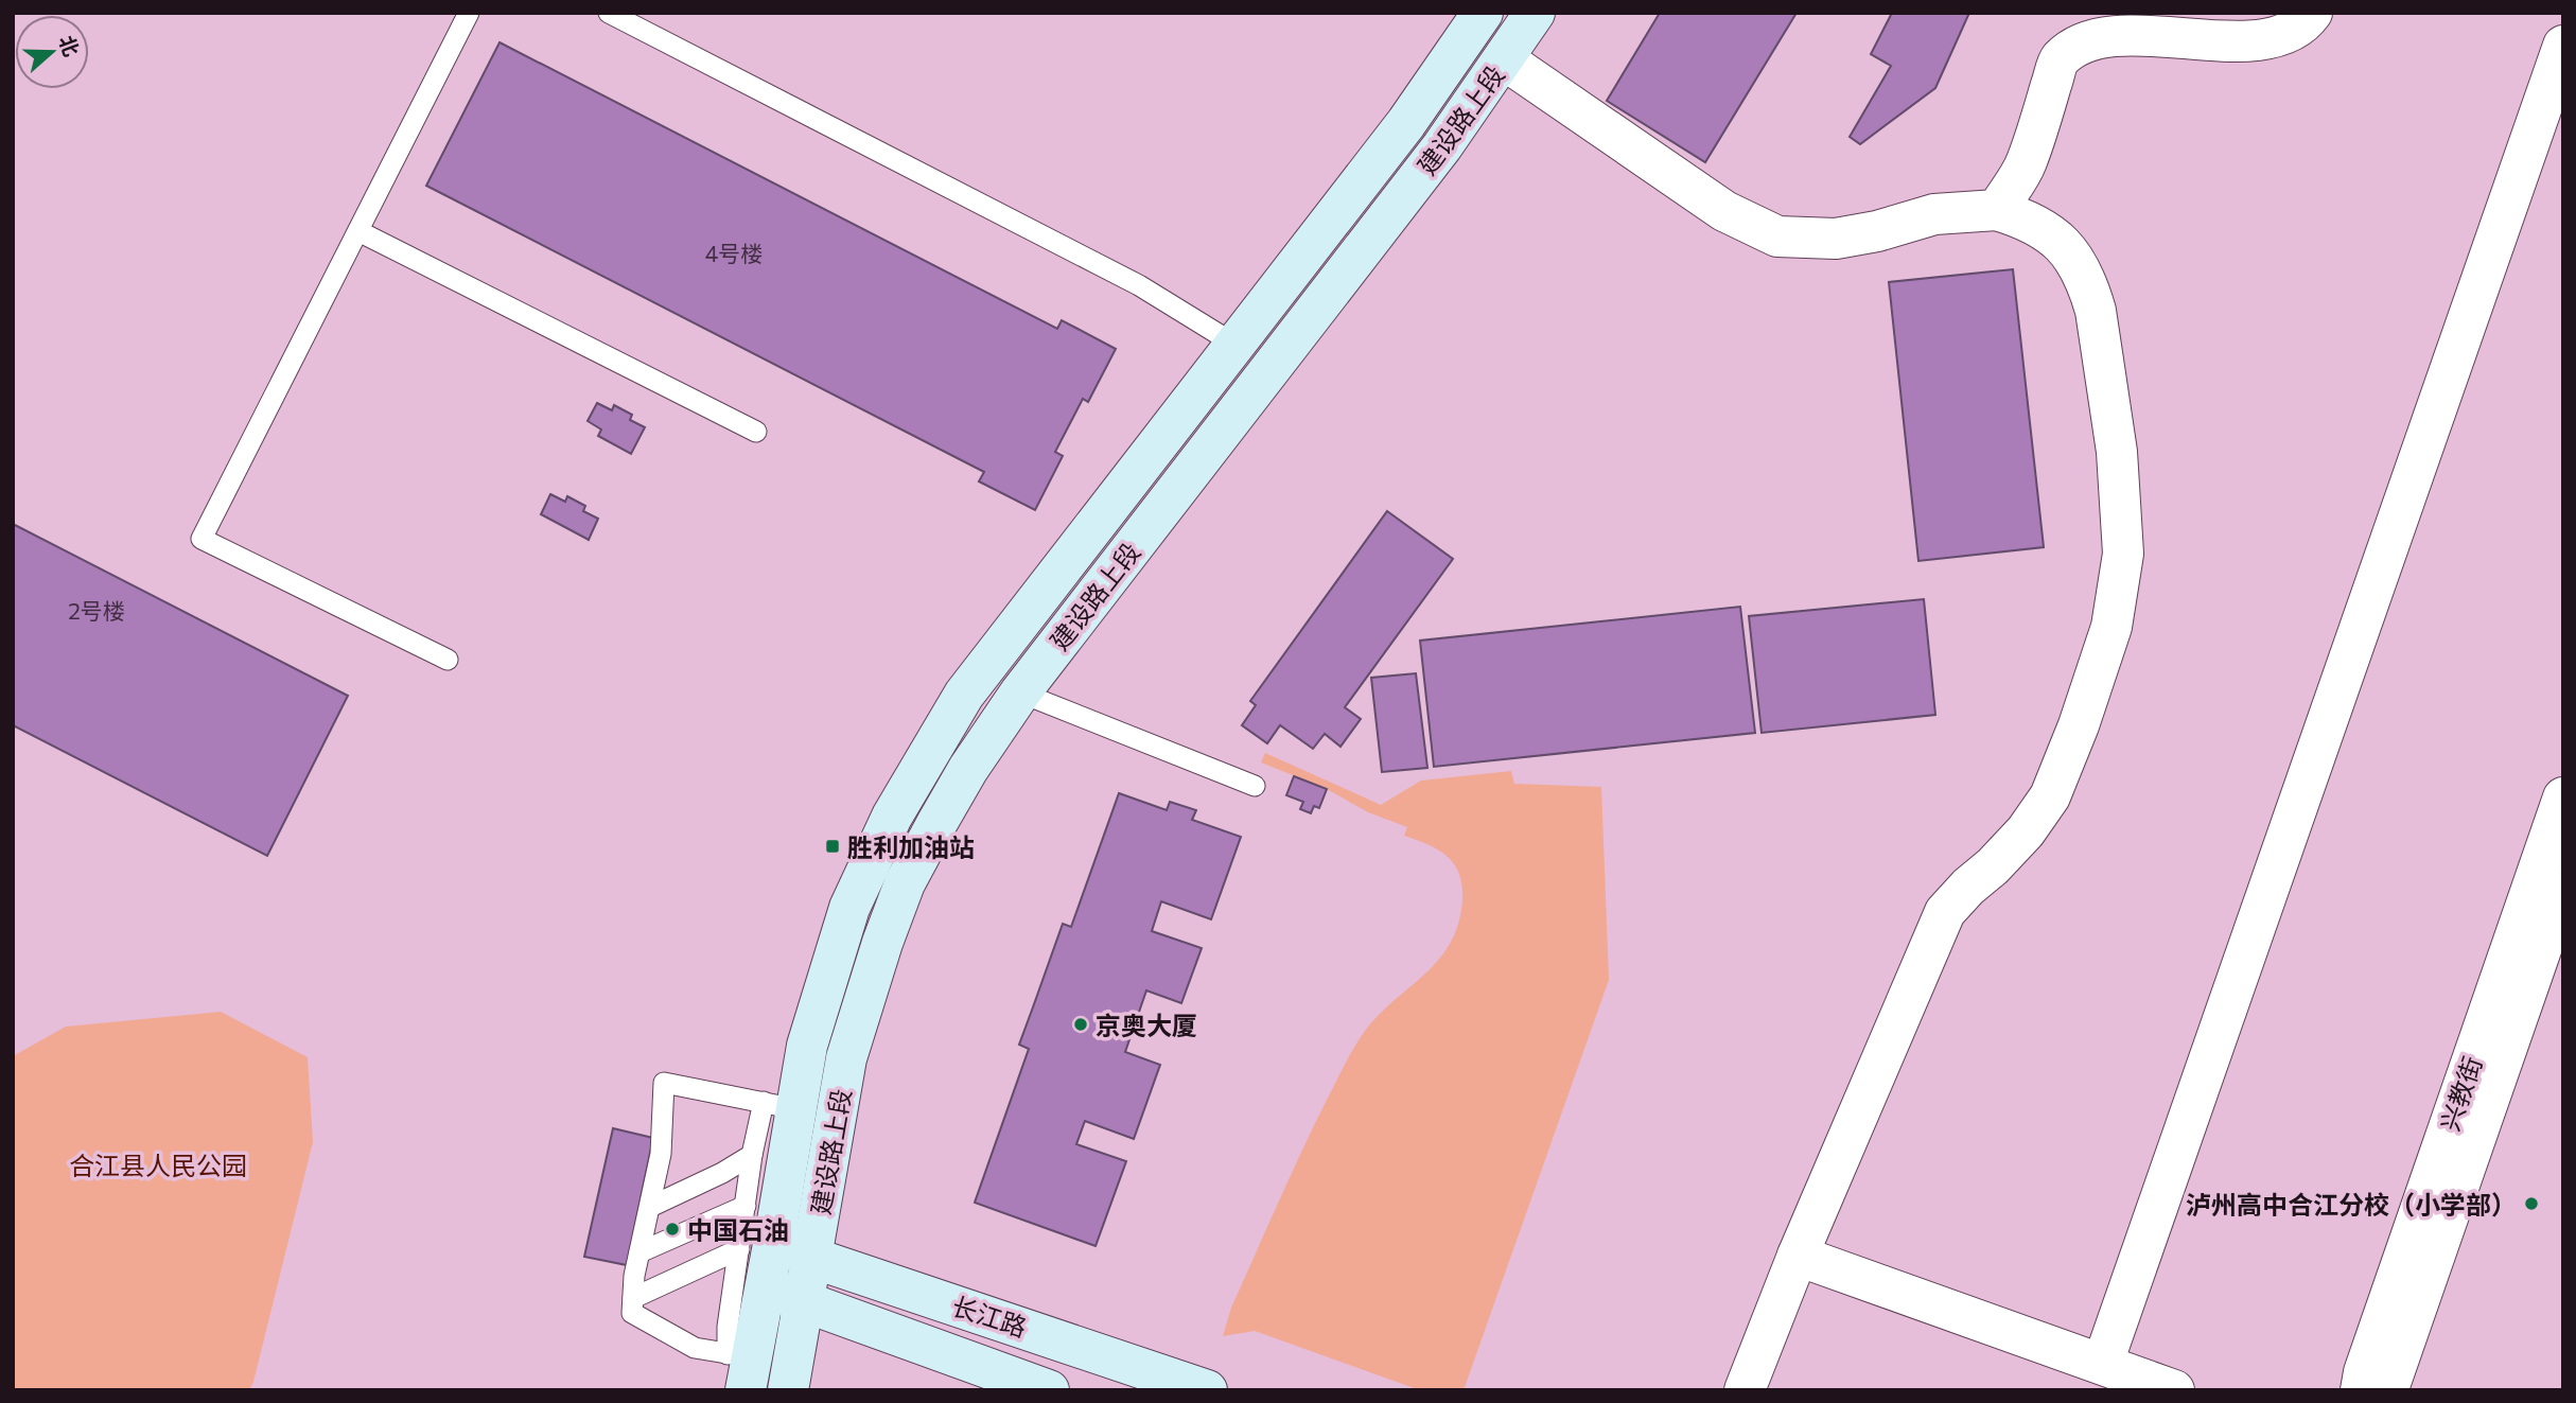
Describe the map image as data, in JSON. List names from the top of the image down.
{
  "streets": {
    "main road": ["建设路上段", "长江路"],
    "street": ["兴教街"]
  },
  "crossings": [
    ["建设路上段", "长江路"]
  ],
  "parks": ["合江县人民公园"],
  "places": {
    "transit": ["胜利加油站"],
    "other": ["京奥大厦", "泸州高中合江分校（小学部）", "中国石油"]
  },
  "house_numbers": ["4号楼", "2号楼"],
  "north": "right"
}
